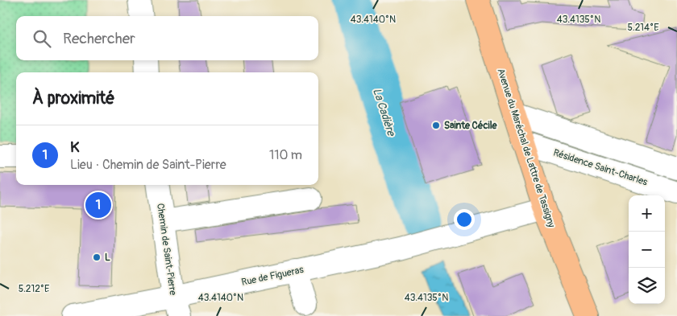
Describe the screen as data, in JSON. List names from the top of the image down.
{
  "streets": {
    "main road": ["Avenue du Maréchal de Lattre de Tassigny"],
    "street": ["Résidence Saint-Charles", "Chemin de Saint-Pierre", "Rue de Figueras"]
  },
  "crossings": [
    ["Avenue du Maréchal de Lattre de Tassigny", "Résidence Saint-Charles"],
    ["Avenue du Maréchal de Lattre de Tassigny", "Rue de Figueras"],
    ["Chemin de Saint-Pierre", "Rue de Figueras"]
  ],
  "water": ["La Cadière"],
  "places": ["Sainte Cécile", "L"],
  "page": {
    "search": "Rechercher",
    "heading": "À proximité",
    "list": [
      {
        "mark": "1",
        "name": "K",
        "note": "Lieu · Chemin de Saint-Pierre",
        "value": "110 m"
      }
    ],
    "pins": "1",
    "map_buttons": ["+", "−"]
  },
  "coordinates": [
    "43.4140°N",
    "43.4135°N",
    "5.214°E",
    "5.212°E"
  ]
}
